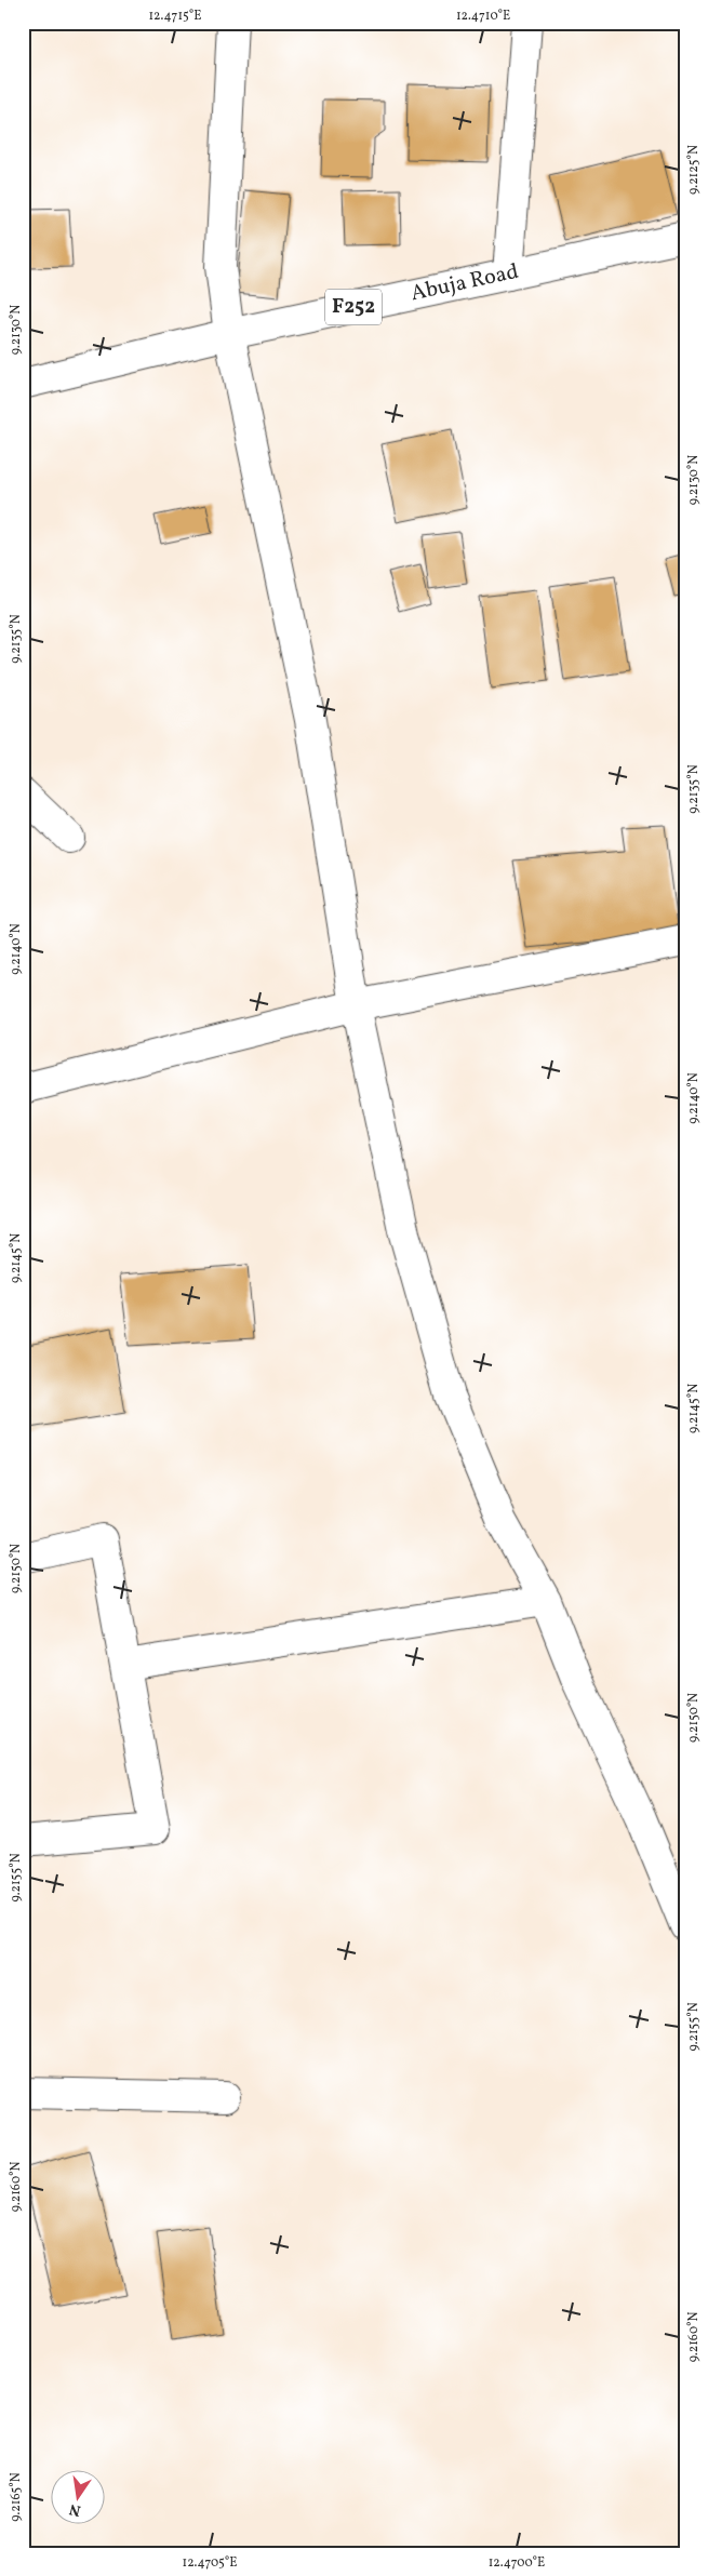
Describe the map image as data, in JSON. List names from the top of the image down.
{
  "streets": {
    "street": ["Abuja Road", "F252"]
  },
  "north": "bottom",
  "coordinates": [
    "12.4715°E",
    "12.4710°E",
    "9.2125°N",
    "9.2130°N",
    "9.2135°N",
    "9.2140°N",
    "9.2145°N",
    "9.2150°N",
    "9.2155°N",
    "9.2160°N",
    "9.2165°N",
    "12.4705°E",
    "12.4700°E"
  ]
}
